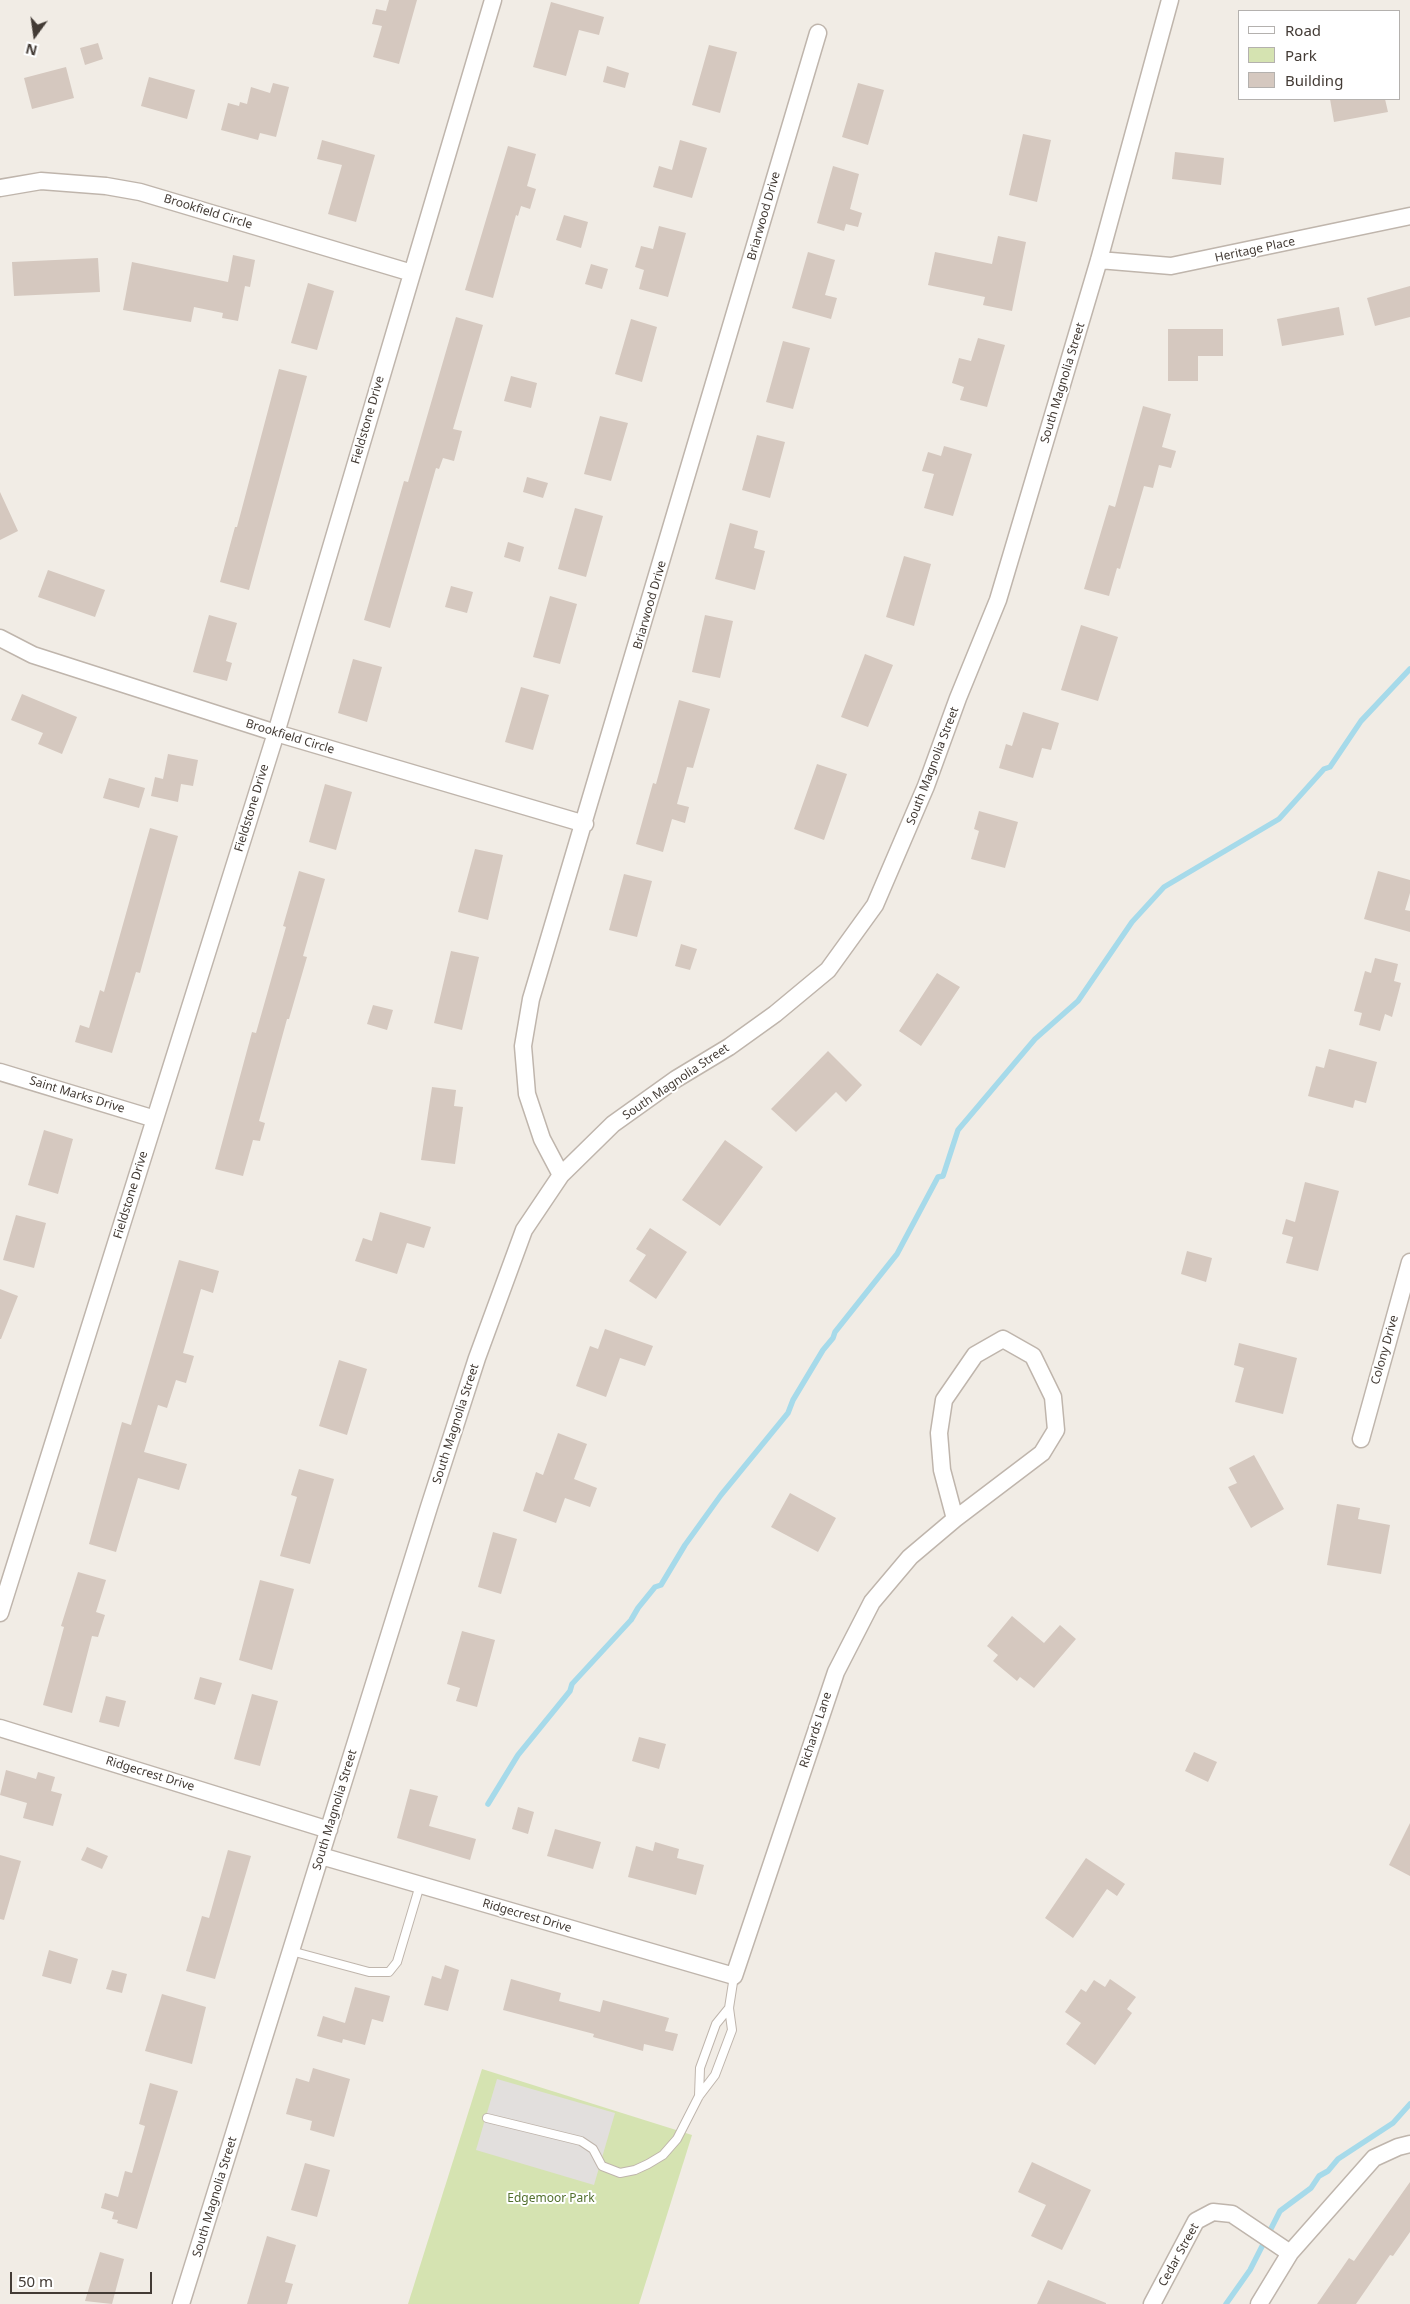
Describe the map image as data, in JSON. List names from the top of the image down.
{
  "streets": {
    "street": [
      "Brookfield Circle",
      "Briarwood Drive",
      "Heritage Place",
      "South Magnolia Street",
      "Fieldstone Drive",
      "Saint Marks Drive",
      "Colony Drive",
      "Richards Lane",
      "Ridgecrest Drive",
      "Cedar Street"
    ]
  },
  "crossings": [
    ["Brookfield Circle", "Briarwood Drive"],
    ["Brookfield Circle", "Fieldstone Drive"],
    ["Briarwood Drive", "South Magnolia Street"],
    ["Heritage Place", "South Magnolia Street"],
    ["South Magnolia Street", "Ridgecrest Drive"],
    ["Fieldstone Drive", "Saint Marks Drive"],
    ["Richards Lane", "Ridgecrest Drive"]
  ],
  "parks": ["Edgemoor Park"],
  "legend": ["Road", "Park", "Building"],
  "scale_bar": "50 m",
  "north": "bottom"
}
